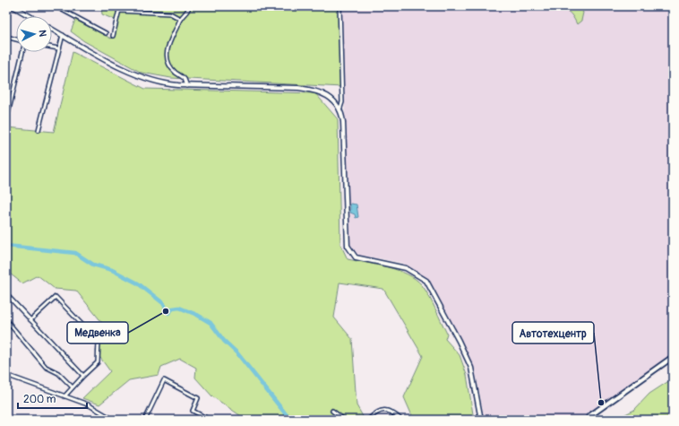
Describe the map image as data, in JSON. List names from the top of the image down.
{
  "places": ["Медвенка", "Автотехцентр"],
  "scale_bar": "200 m",
  "north": "right"
}
